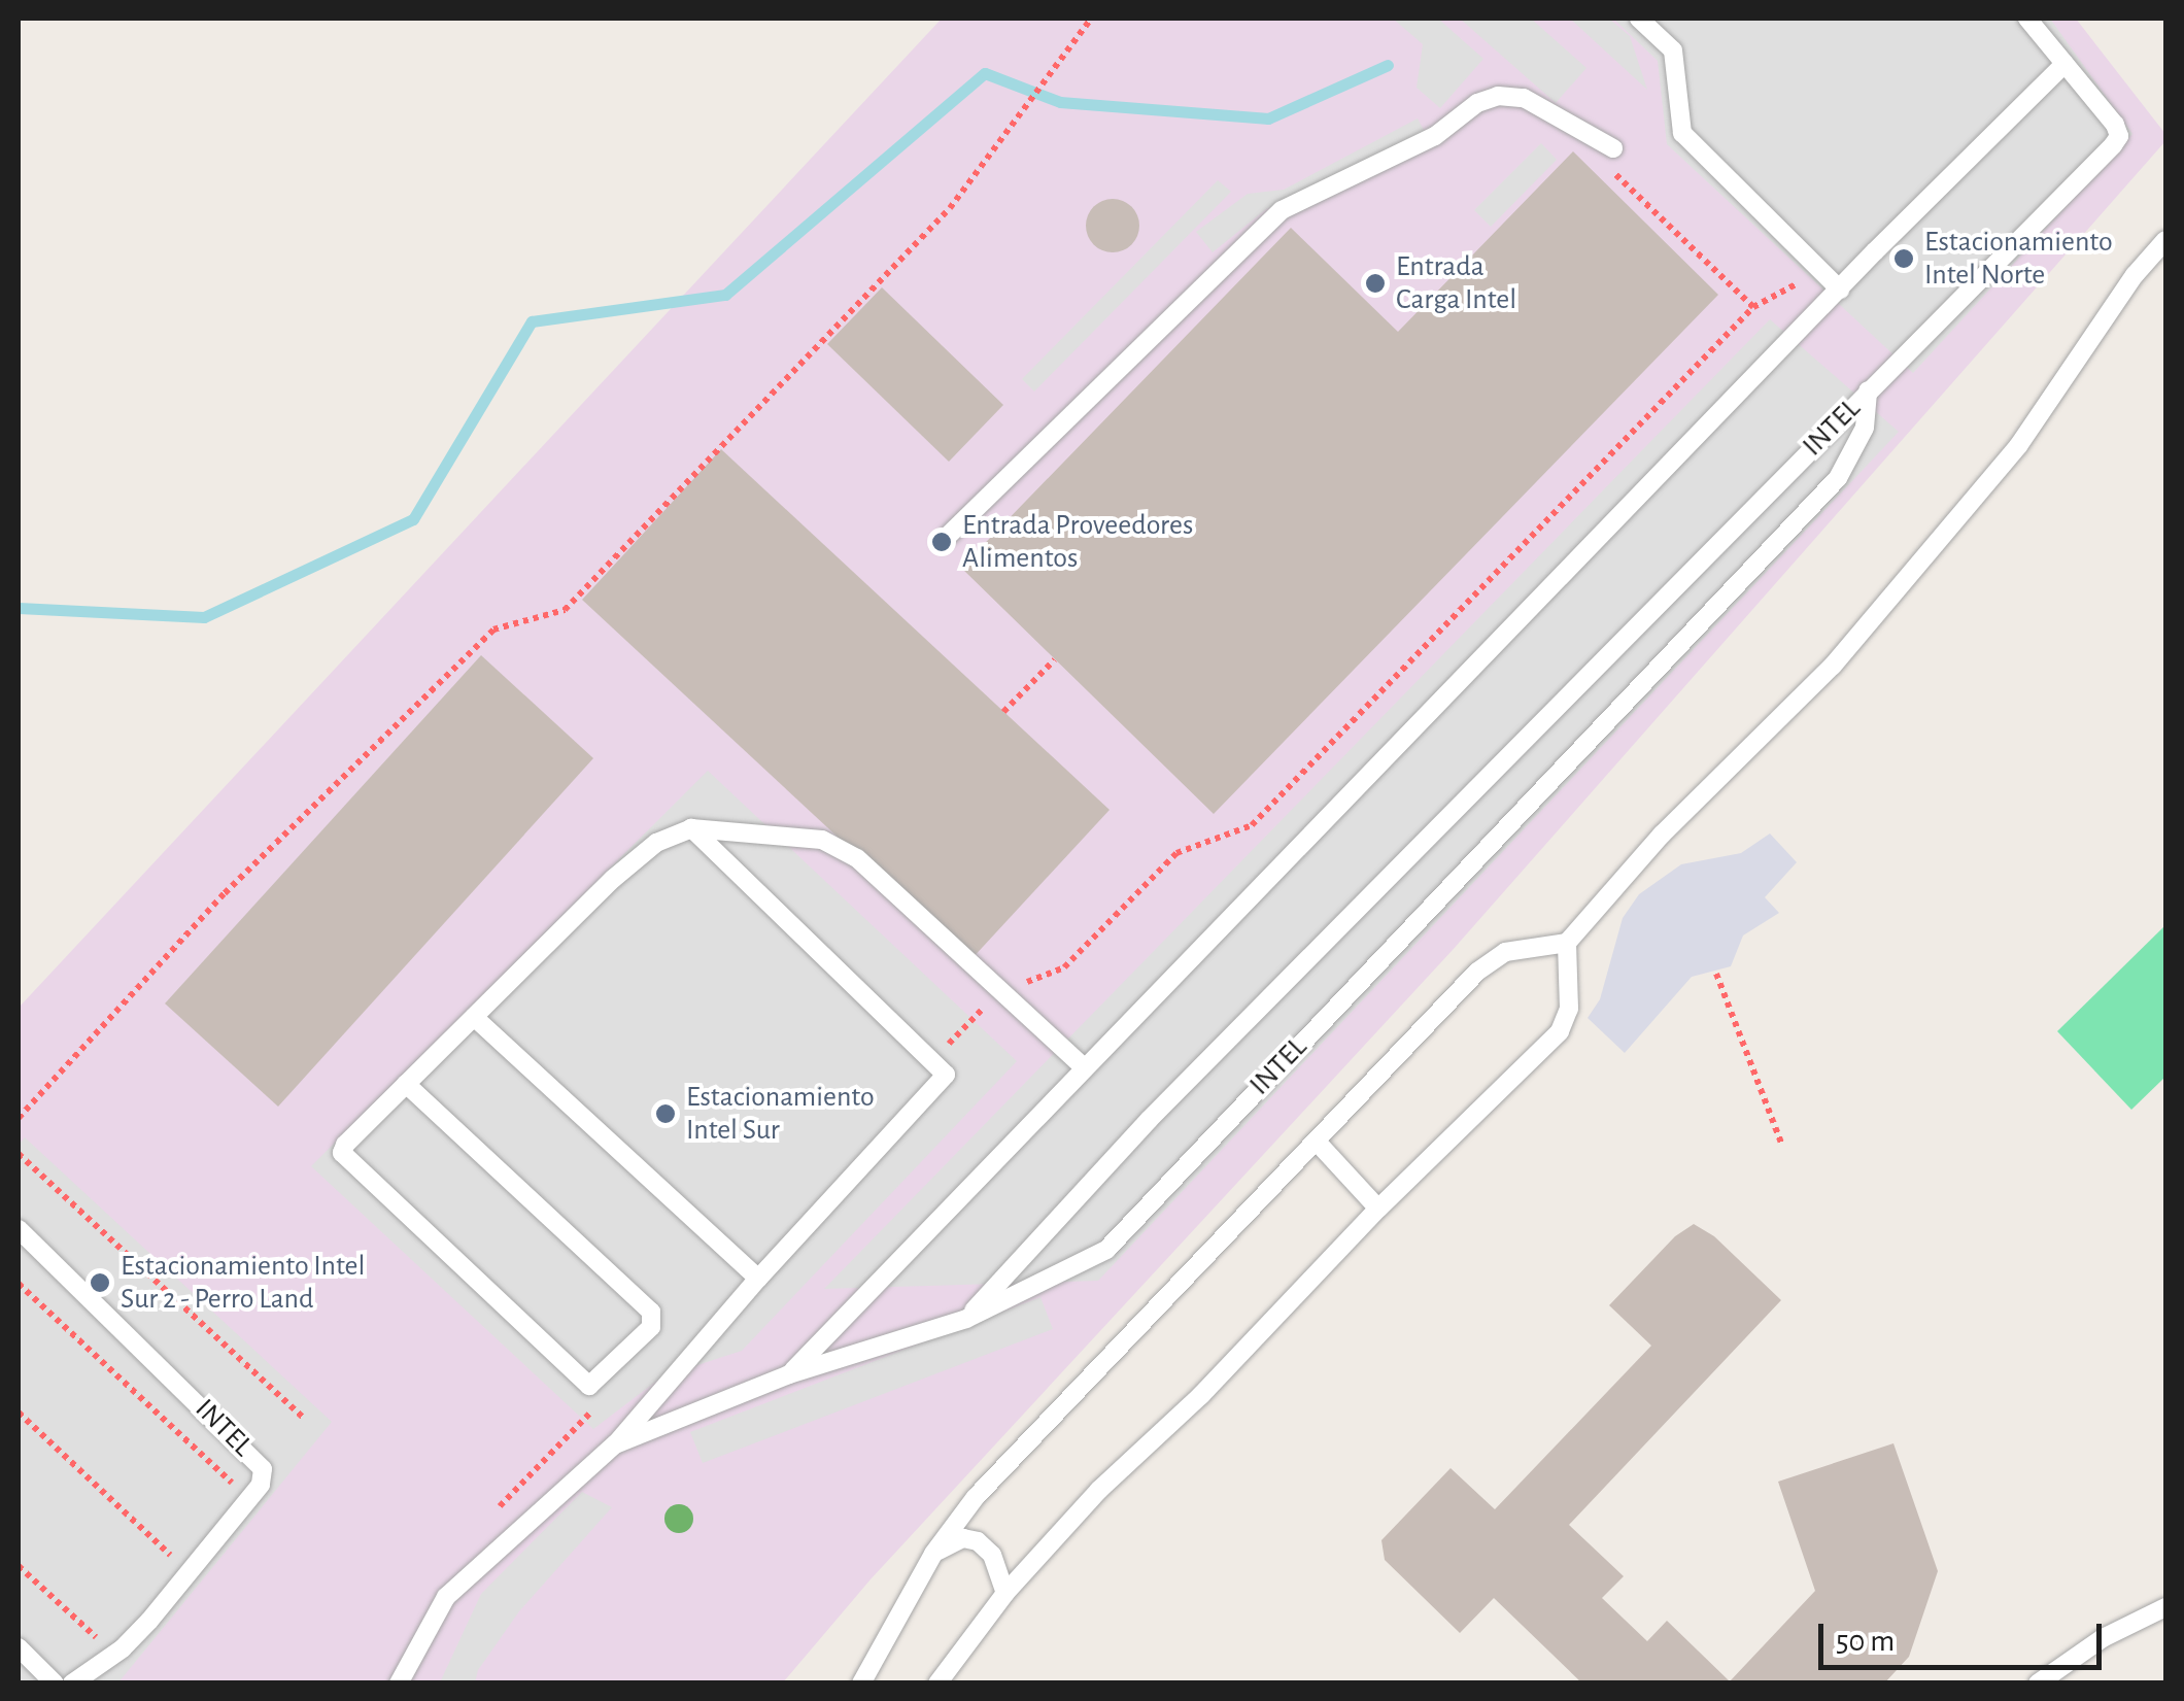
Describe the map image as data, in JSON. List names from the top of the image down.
{
  "streets": {
    "lane": ["INTEL"]
  },
  "places": [
    "Estacionamiento Intel Norte",
    "Entrada Carga Intel",
    "Entrada Proveedores Alimentos",
    "Estacionamiento Intel Sur",
    "Estacionamiento Intel Sur 2 - Perro Land"
  ],
  "scale_bar": "50 m"
}
